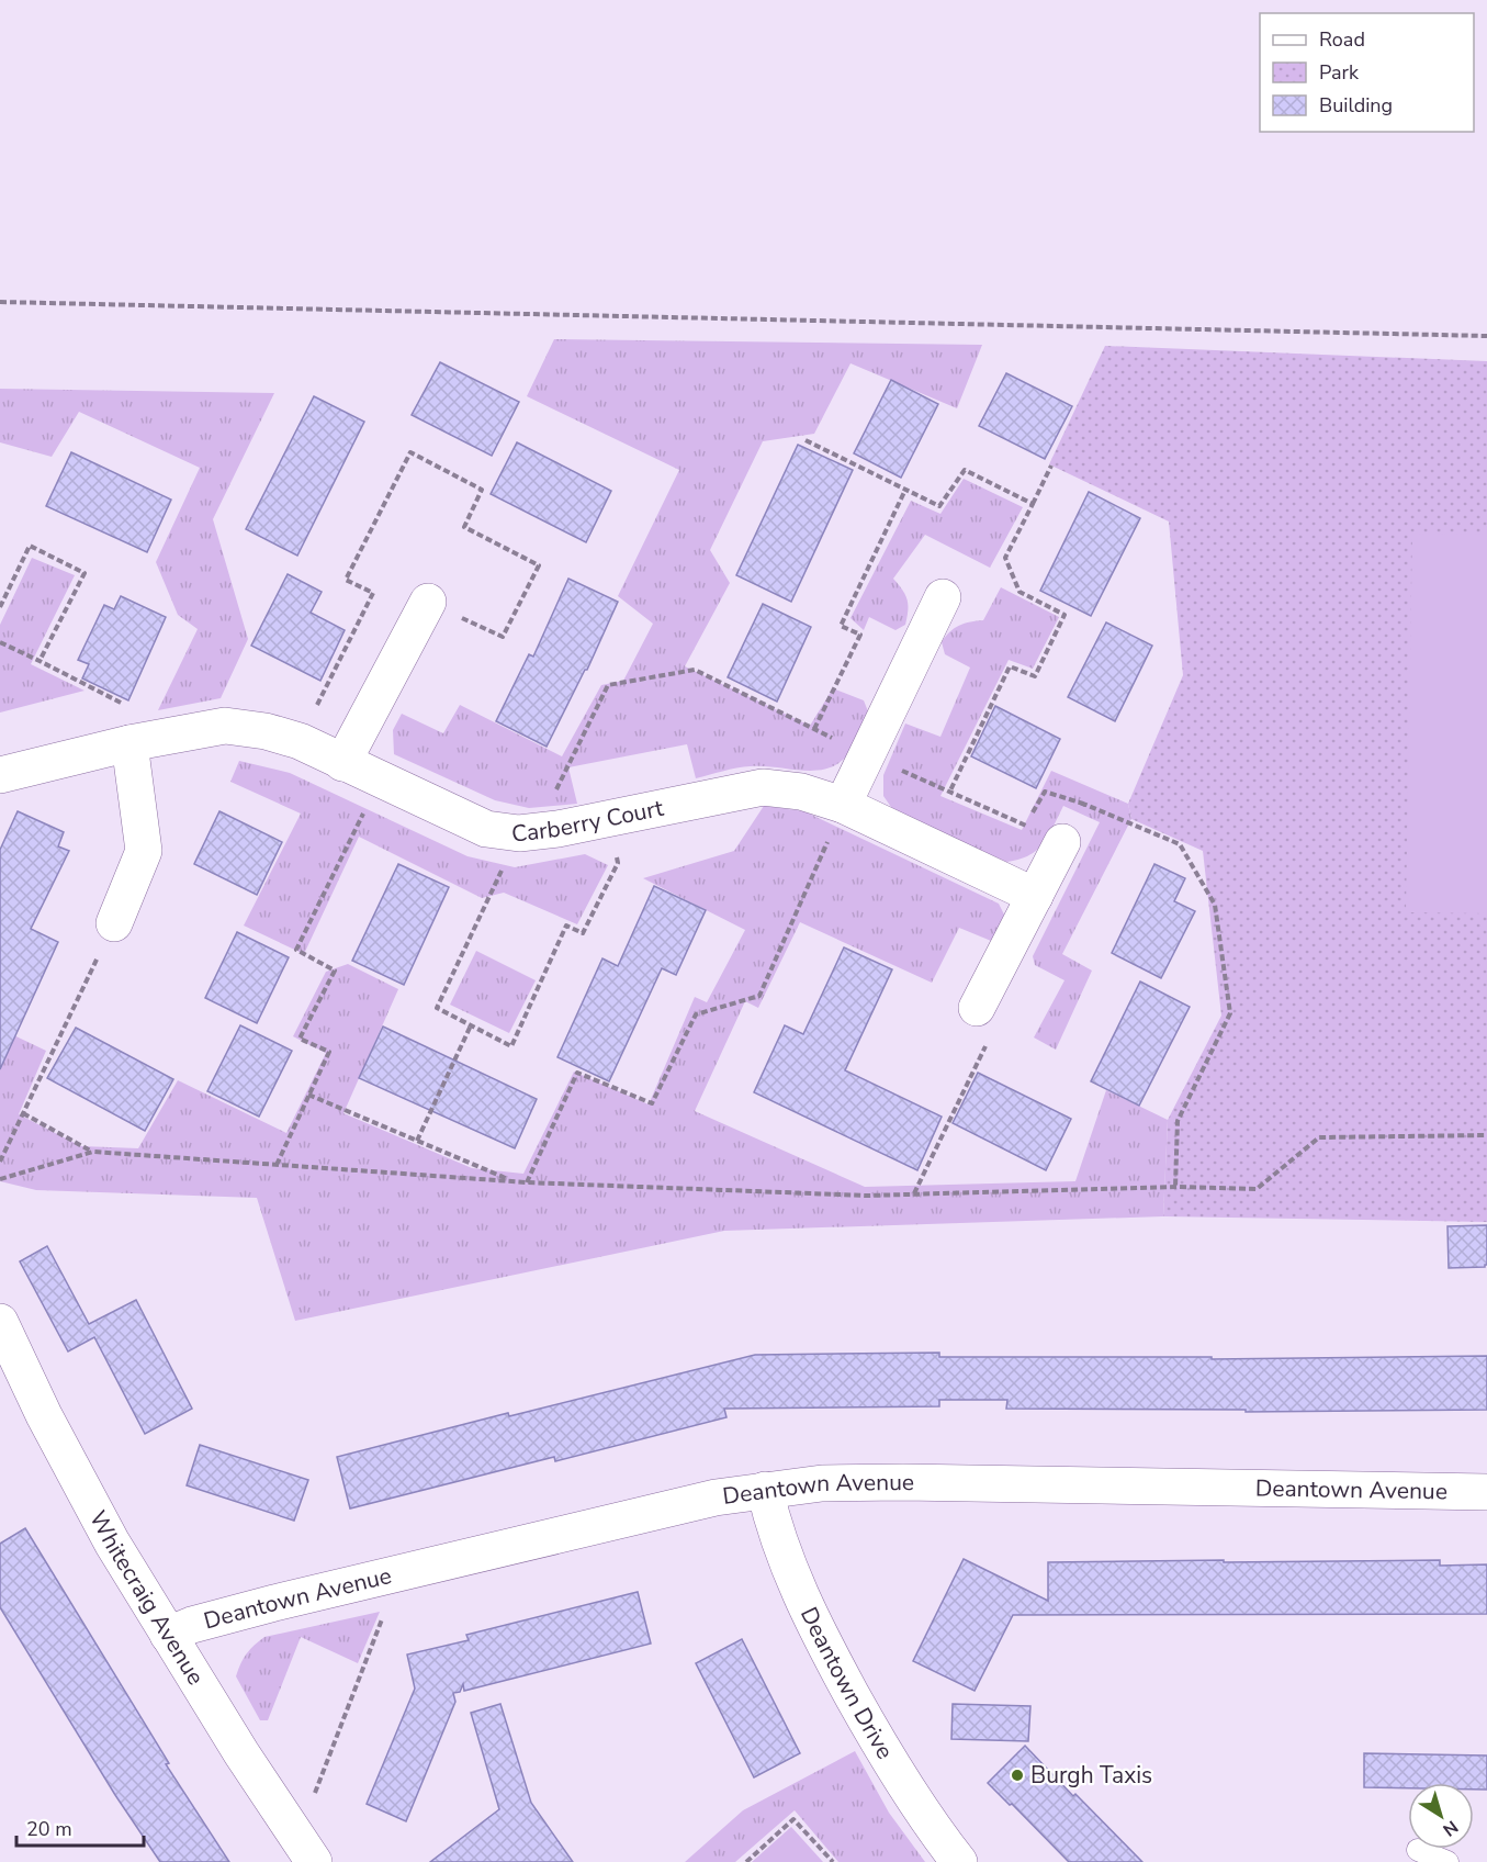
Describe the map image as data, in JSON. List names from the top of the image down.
{
  "streets": {
    "street": [
      "Carberry Court",
      "Deantown Avenue",
      "Whitecraig Avenue",
      "Deantown Drive"
    ]
  },
  "crossings": [
    ["Deantown Avenue", "Whitecraig Avenue"],
    ["Deantown Avenue", "Deantown Drive"]
  ],
  "places": ["Burgh Taxis"],
  "legend": ["Road", "Park", "Building"],
  "scale_bar": "20 m",
  "north": "bottom right"
}
